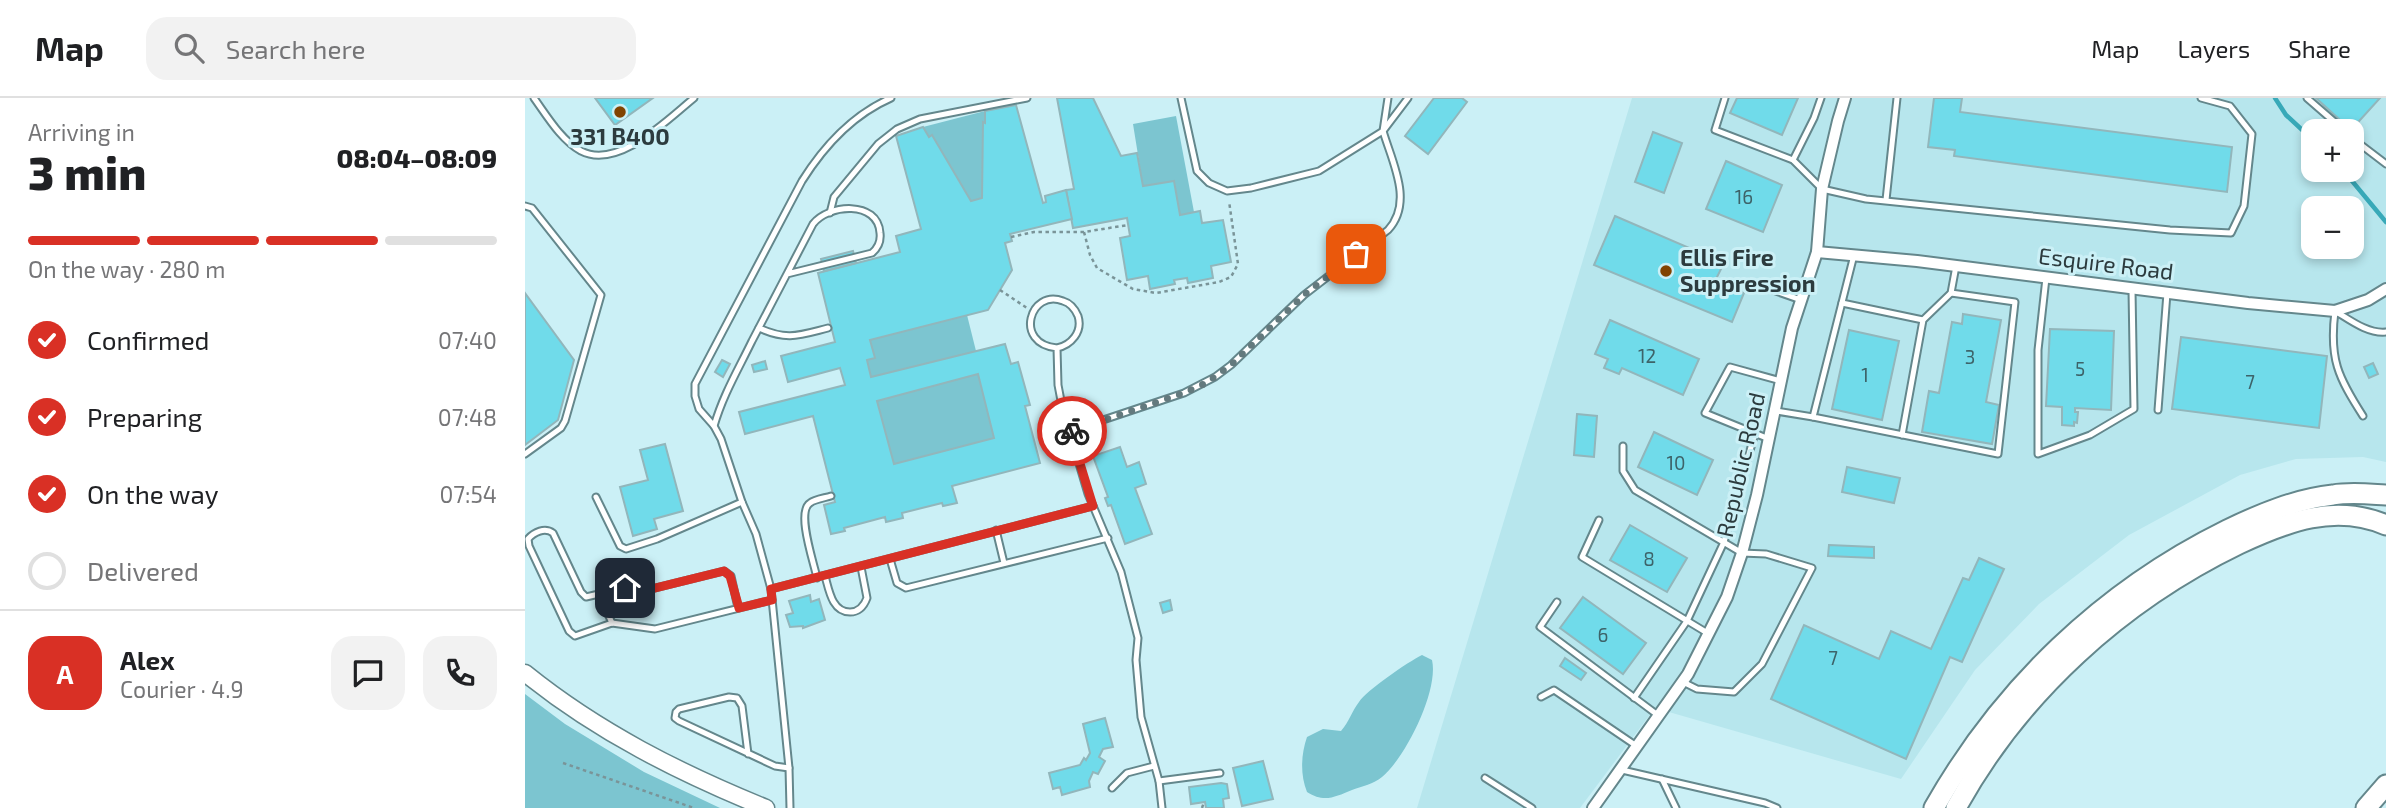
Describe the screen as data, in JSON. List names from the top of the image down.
{
  "streets": {
    "street": ["Esquire Road", "Republic Road"]
  },
  "crossings": [
    ["Esquire Road", "Republic Road"]
  ],
  "places": ["331 B400", "Ellis Fire Suppression"],
  "house_numbers": [
    "16",
    "12",
    "3",
    "5",
    "1",
    "7",
    "10",
    "8",
    "6",
    "7"
  ],
  "page": {
    "header": "Map",
    "search": "Search here",
    "nav": ["Map", "Layers", "Share"],
    "heading": ["3 min", "Arriving in", "08:04–08:09"],
    "panel": ["Alex", "Courier · 4.9"],
    "map_buttons": ["+", "−"],
    "bar": "On the way · 280 m",
    "list": [
      ["Confirmed", "07:40"],
      ["Preparing", "07:48"],
      ["On the way", "07:54"],
      "Delivered"
    ],
    "round": "A"
  }
}
